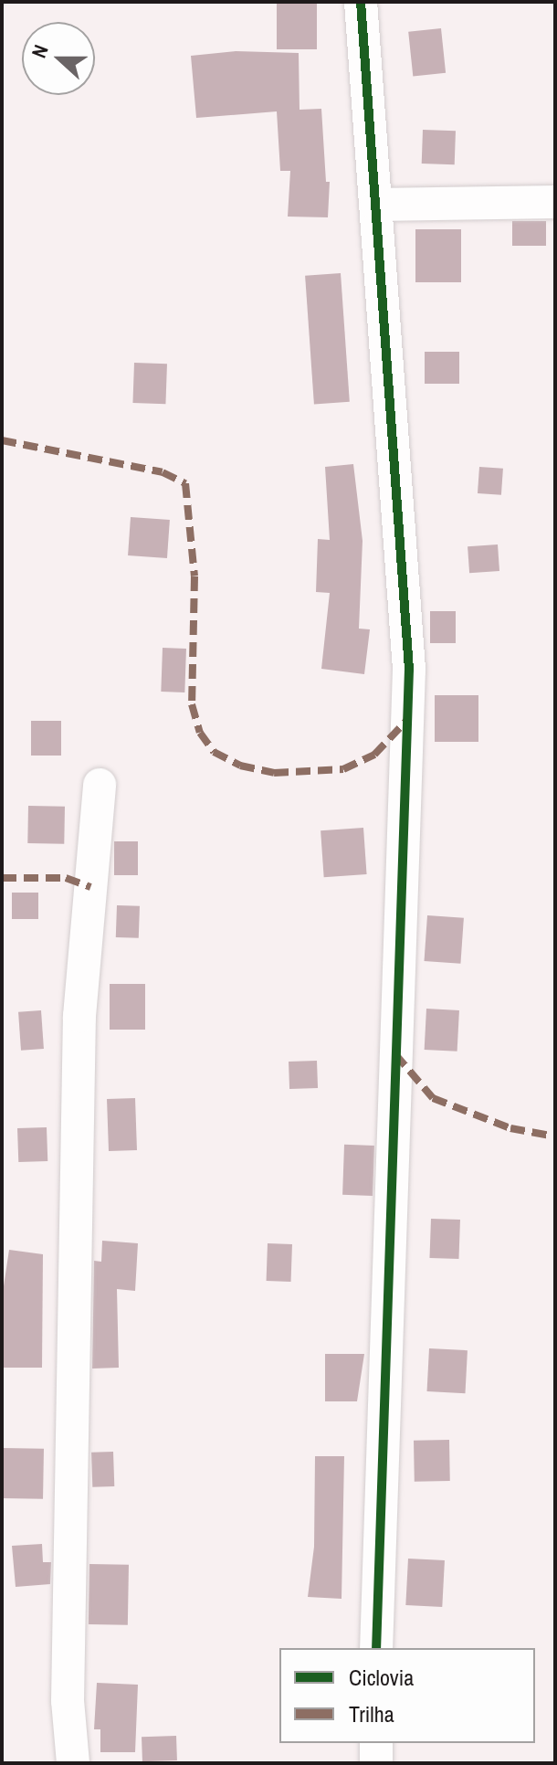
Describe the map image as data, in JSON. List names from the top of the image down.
{
  "legend": ["Ciclovia", "Trilha"],
  "north": "left"
}
